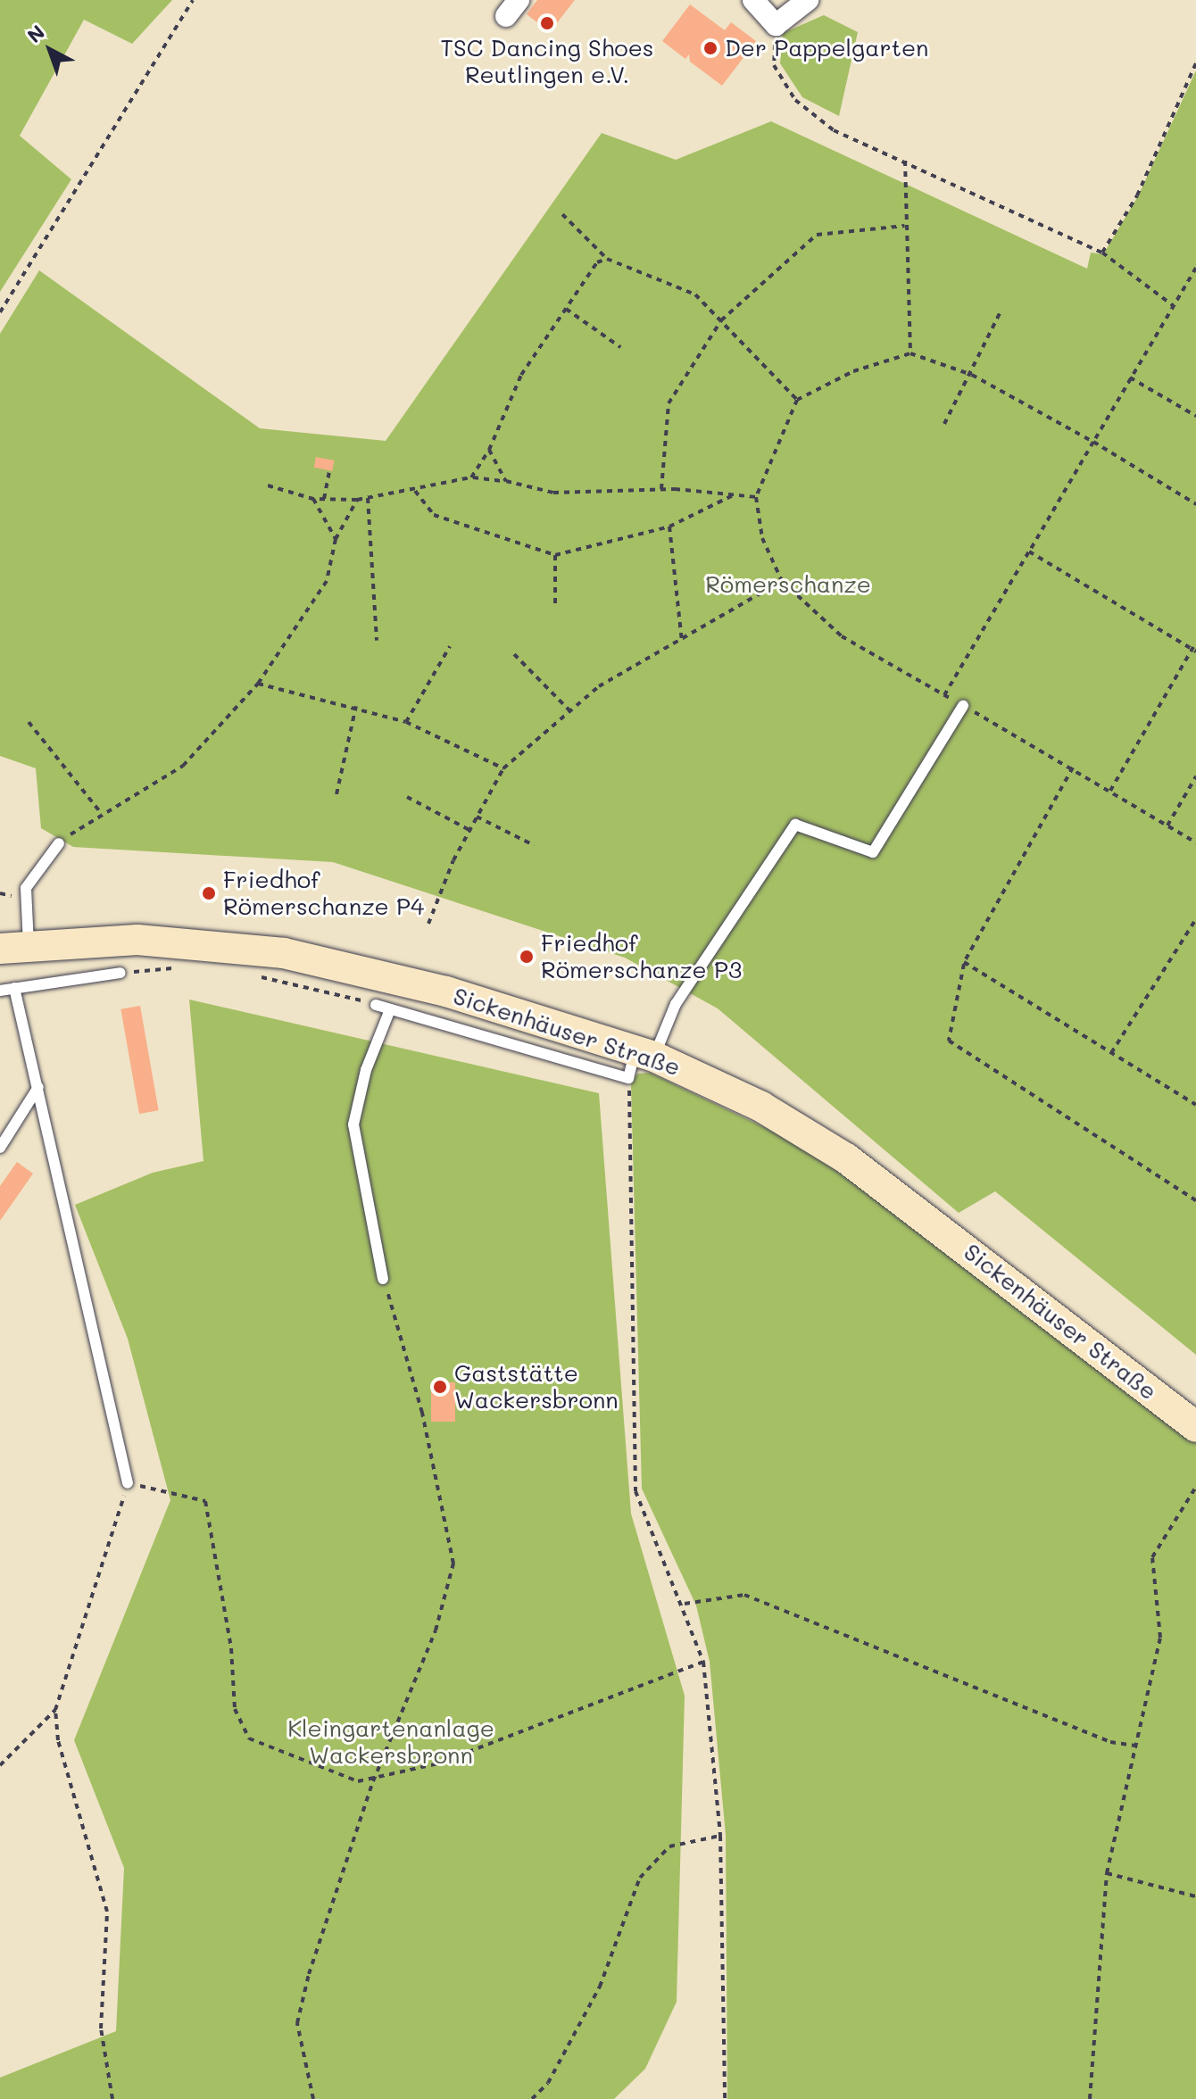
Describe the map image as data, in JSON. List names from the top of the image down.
{
  "streets": {
    "street": ["Sickenhäuser Straße"]
  },
  "parks": ["Römerschanze", "Kleingartenanlage Wackersbronn"],
  "places": [
    "TSC Dancing Shoes Reutlingen e.V.",
    "Der Pappelgarten",
    "Friedhof Römerschanze P4",
    "Friedhof Römerschanze P3",
    "Gaststätte Wackersbronn"
  ],
  "north": "top left"
}
